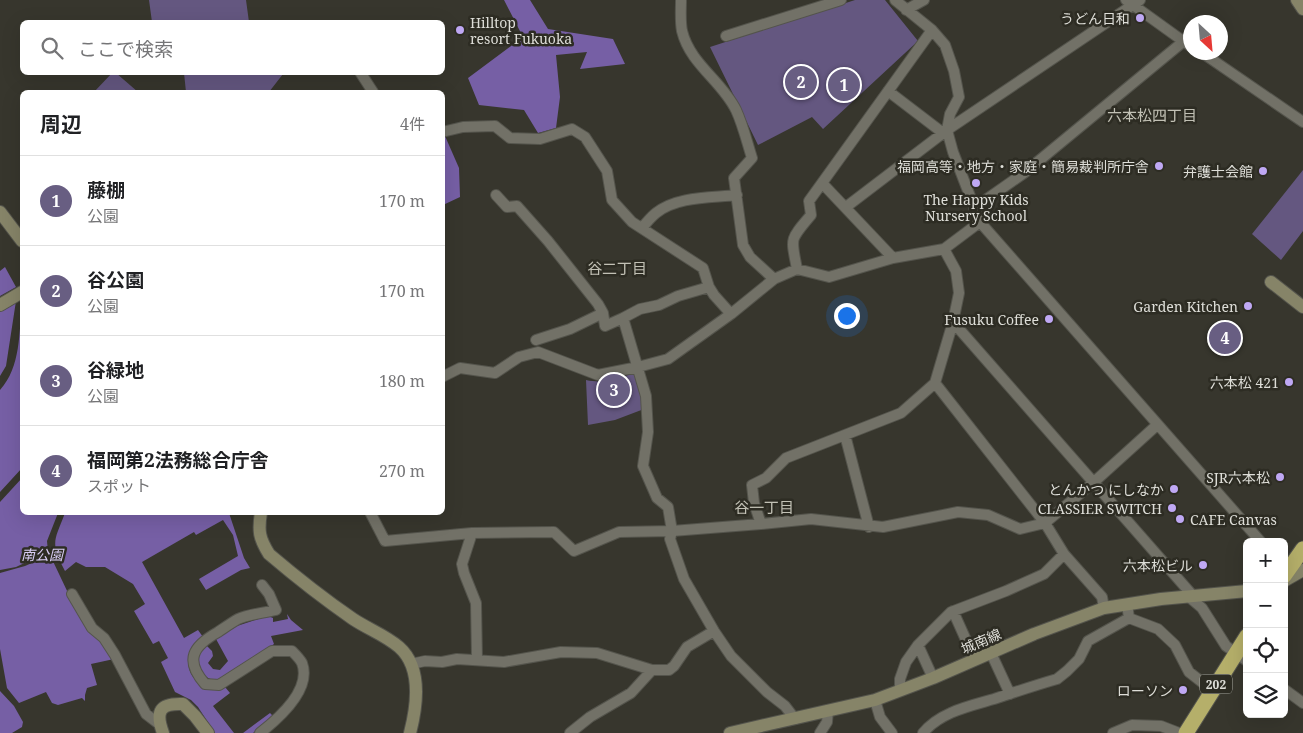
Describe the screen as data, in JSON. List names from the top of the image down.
{
  "streets": {
    "highway": ["202"],
    "street": ["城南線"]
  },
  "districts": ["六本松四丁目", "谷二丁目", "谷一丁目"],
  "parks": ["南公園"],
  "places": [
    "うどん日和",
    "Hilltop resort Fukuoka",
    "福岡高等・地方・家庭・簡易裁判所庁舎",
    "弁護士会館",
    "The Happy Kids Nursery School",
    "Garden Kitchen",
    "Fusuku Coffee",
    "六本松 421",
    "SJR六本松",
    "とんかつ にしなか",
    "CLASSIER SWITCH",
    "CAFE Canvas",
    "六本松ビル",
    "ローソン"
  ],
  "north": "bottom right",
  "page": {
    "search": "ここで検索",
    "pins": [
      "2",
      "1",
      "4",
      "3"
    ],
    "heading": ["周辺", "4件"],
    "list": [
      {
        "mark": "1",
        "name": "藤棚",
        "note": "公園",
        "value": "170 m"
      },
      {
        "mark": "2",
        "name": "谷公園",
        "note": "公園",
        "value": "170 m"
      },
      {
        "mark": "3",
        "name": "谷緑地",
        "note": "公園",
        "value": "180 m"
      },
      {
        "mark": "4",
        "name": "福岡第2法務総合庁舎",
        "note": "スポット",
        "value": "270 m"
      }
    ],
    "map_buttons": ["+", "−"]
  }
}
